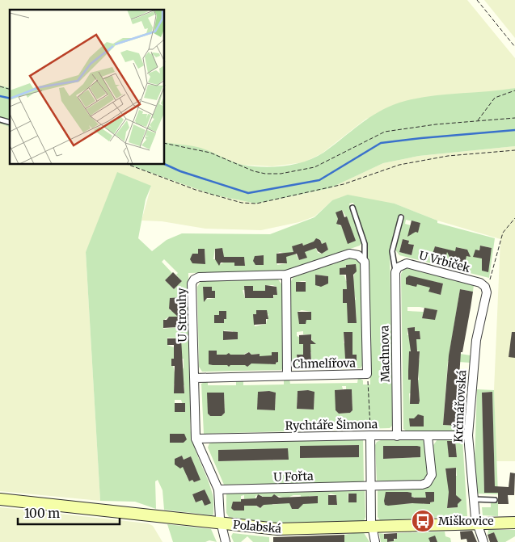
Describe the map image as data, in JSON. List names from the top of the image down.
{
  "streets": {
    "street": [
      "U Vrbiček",
      "U Strouhy",
      "Machnova",
      "Chmelířova",
      "Krčmářovská",
      "Rychtáře Šimona",
      "U Fořta",
      "Polabská"
    ]
  },
  "crossings": [
    ["U Vrbiček", "Machnova"],
    ["U Vrbiček", "Krčmářovská"],
    ["U Strouhy", "Chmelířova"],
    ["U Strouhy", "Rychtáře Šimona"],
    ["U Strouhy", "U Fořta"],
    ["U Strouhy", "Polabská"],
    ["Machnova", "Rychtáře Šimona"],
    ["Krčmářovská", "Rychtáře Šimona"],
    ["Krčmářovská", "Polabská"]
  ],
  "places": {
    "bus stop": ["Miškovice"]
  },
  "scale_bar": "100 m"
}
